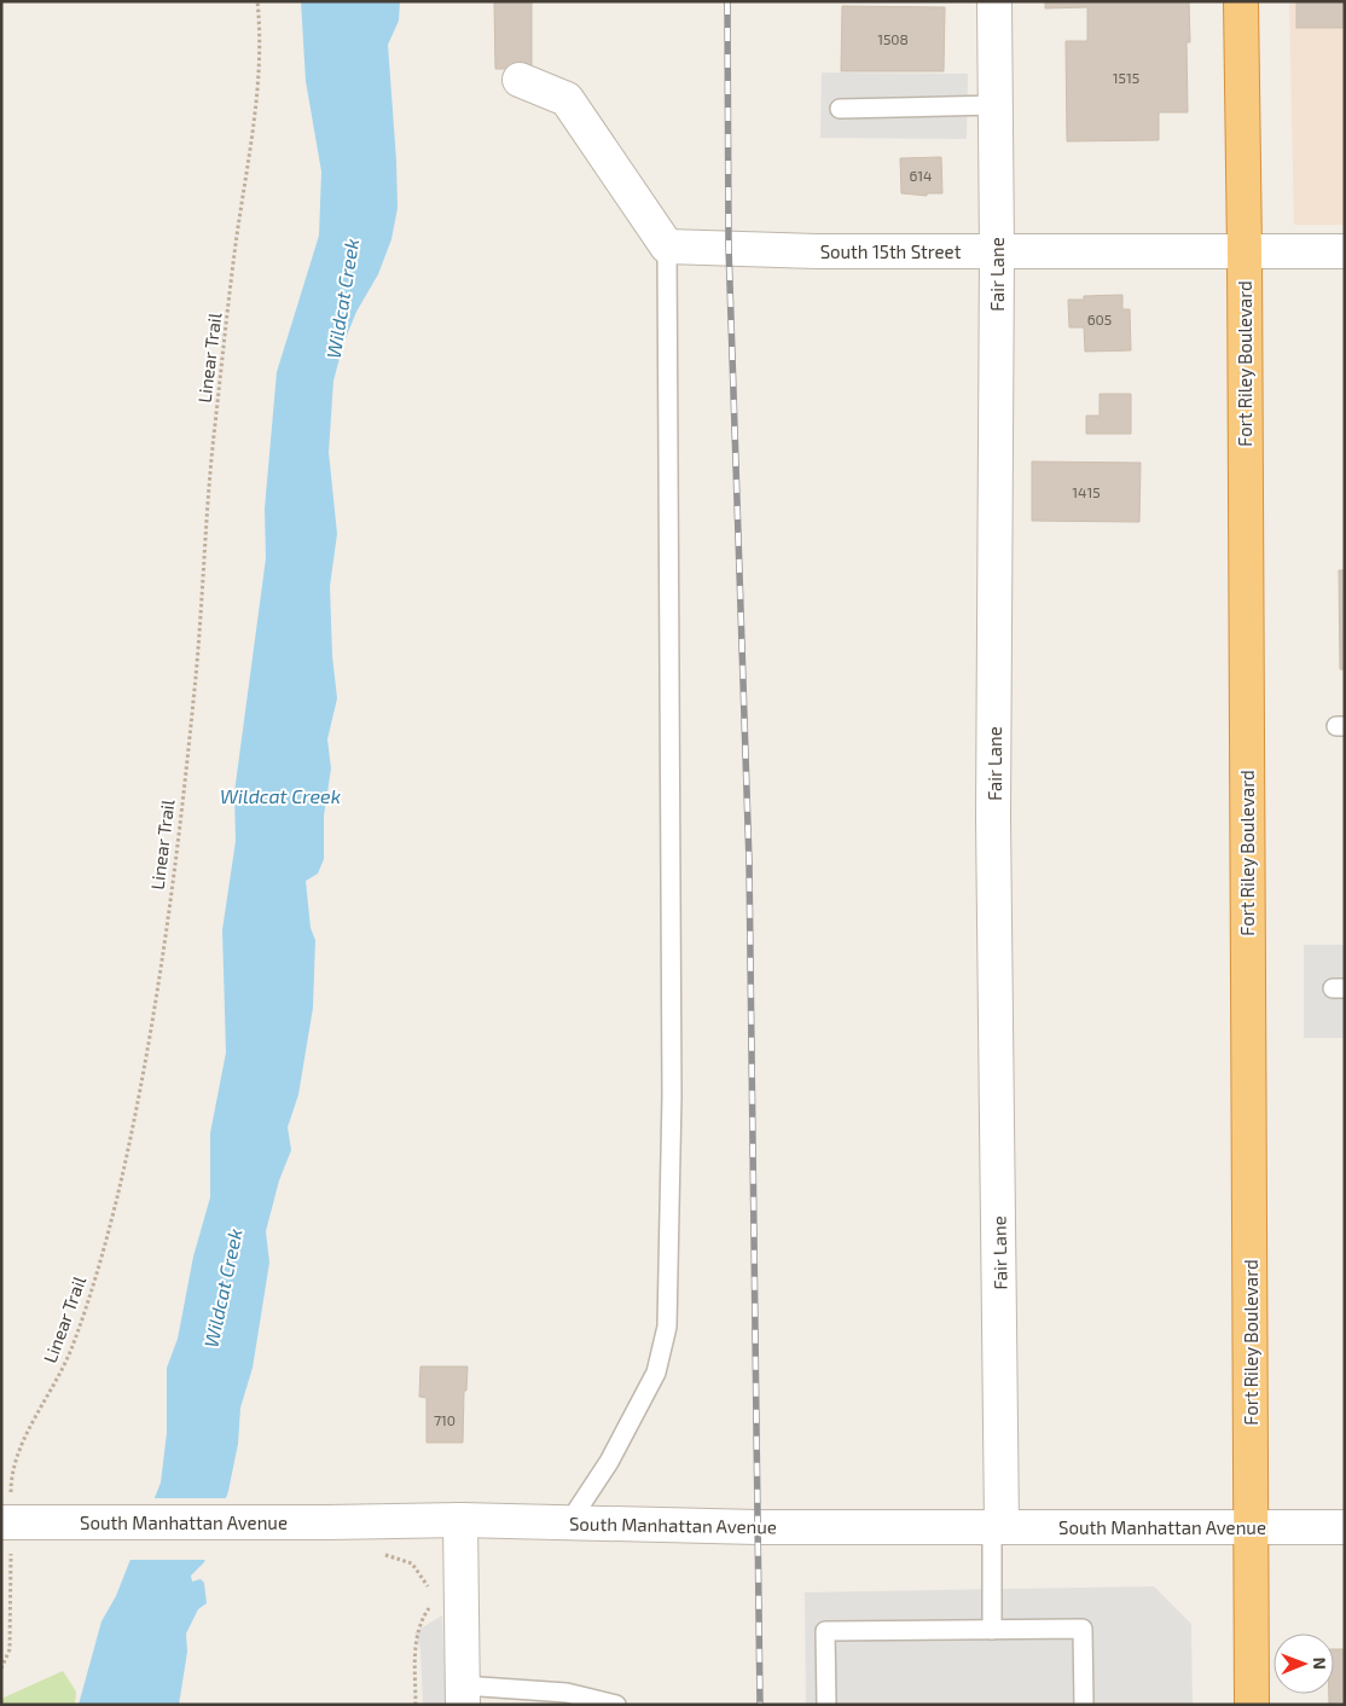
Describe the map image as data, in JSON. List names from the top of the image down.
{
  "streets": {
    "highway": ["Fort Riley Boulevard"],
    "street": ["South 15th Street", "Fair Lane", "South Manhattan Avenue"],
    "path": ["Linear Trail"]
  },
  "crossings": [
    ["South 15th Street", "Fair Lane"],
    ["South 15th Street", "Fort Riley Boulevard"],
    ["Fair Lane", "South Manhattan Avenue"],
    ["Linear Trail", "South Manhattan Avenue"],
    ["Fort Riley Boulevard", "South Manhattan Avenue"]
  ],
  "water": ["Wildcat Creek"],
  "house_numbers": [
    "1508",
    "1515",
    "614",
    "605",
    "1415",
    "710"
  ],
  "north": "right"
}
